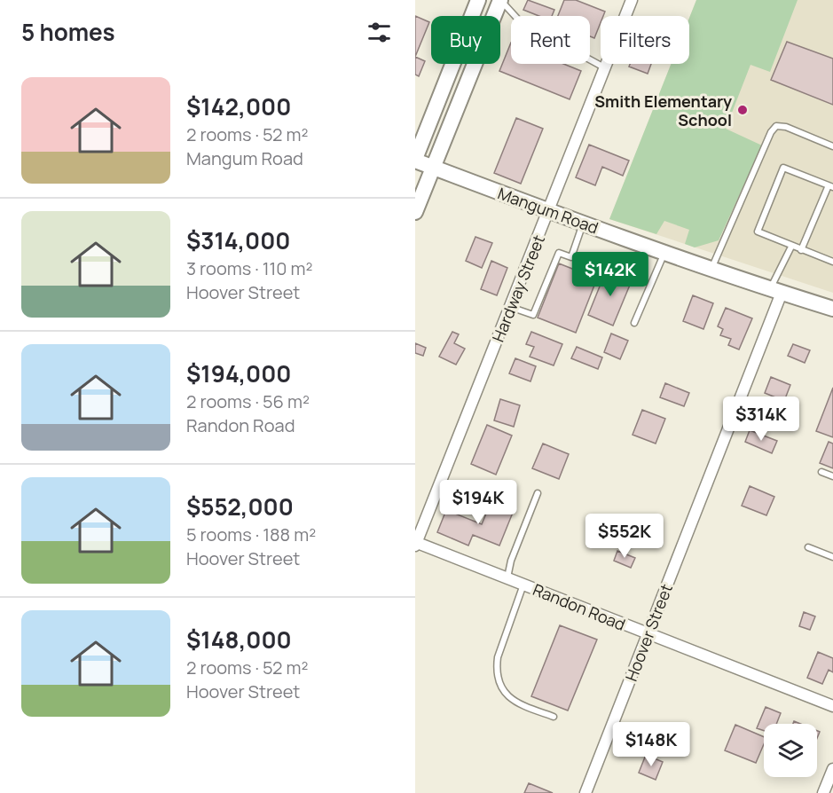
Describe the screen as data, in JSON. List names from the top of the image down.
{
  "streets": {
    "street": [
      "Mangum Road",
      "Hardway Street",
      "Randon Road",
      "Hoover Street"
    ]
  },
  "crossings": [
    ["Mangum Road", "Hardway Street"],
    ["Mangum Road", "Hoover Street"],
    ["Hardway Street", "Randon Road"],
    ["Randon Road", "Hoover Street"]
  ],
  "places": ["Smith Elementary School"],
  "page": {
    "heading": "5 homes",
    "chip": ["Buy", "Rent", "Filters"],
    "list": [
      {
        "name": "$142,000",
        "note": "2 rooms · 52 m² · Mangum Road"
      },
      {
        "name": "$314,000",
        "note": "3 rooms · 110 m² · Hoover Street"
      },
      {
        "name": "$194,000",
        "note": "2 rooms · 56 m² · Randon Road"
      },
      {
        "name": "$552,000",
        "note": "5 rooms · 188 m² · Hoover Street"
      },
      {
        "name": "$148,000",
        "note": "2 rooms · 52 m² · Hoover Street"
      }
    ],
    "price": [
      "$142K",
      "$314K",
      "$194K",
      "$552K",
      "$148K"
    ]
  }
}
